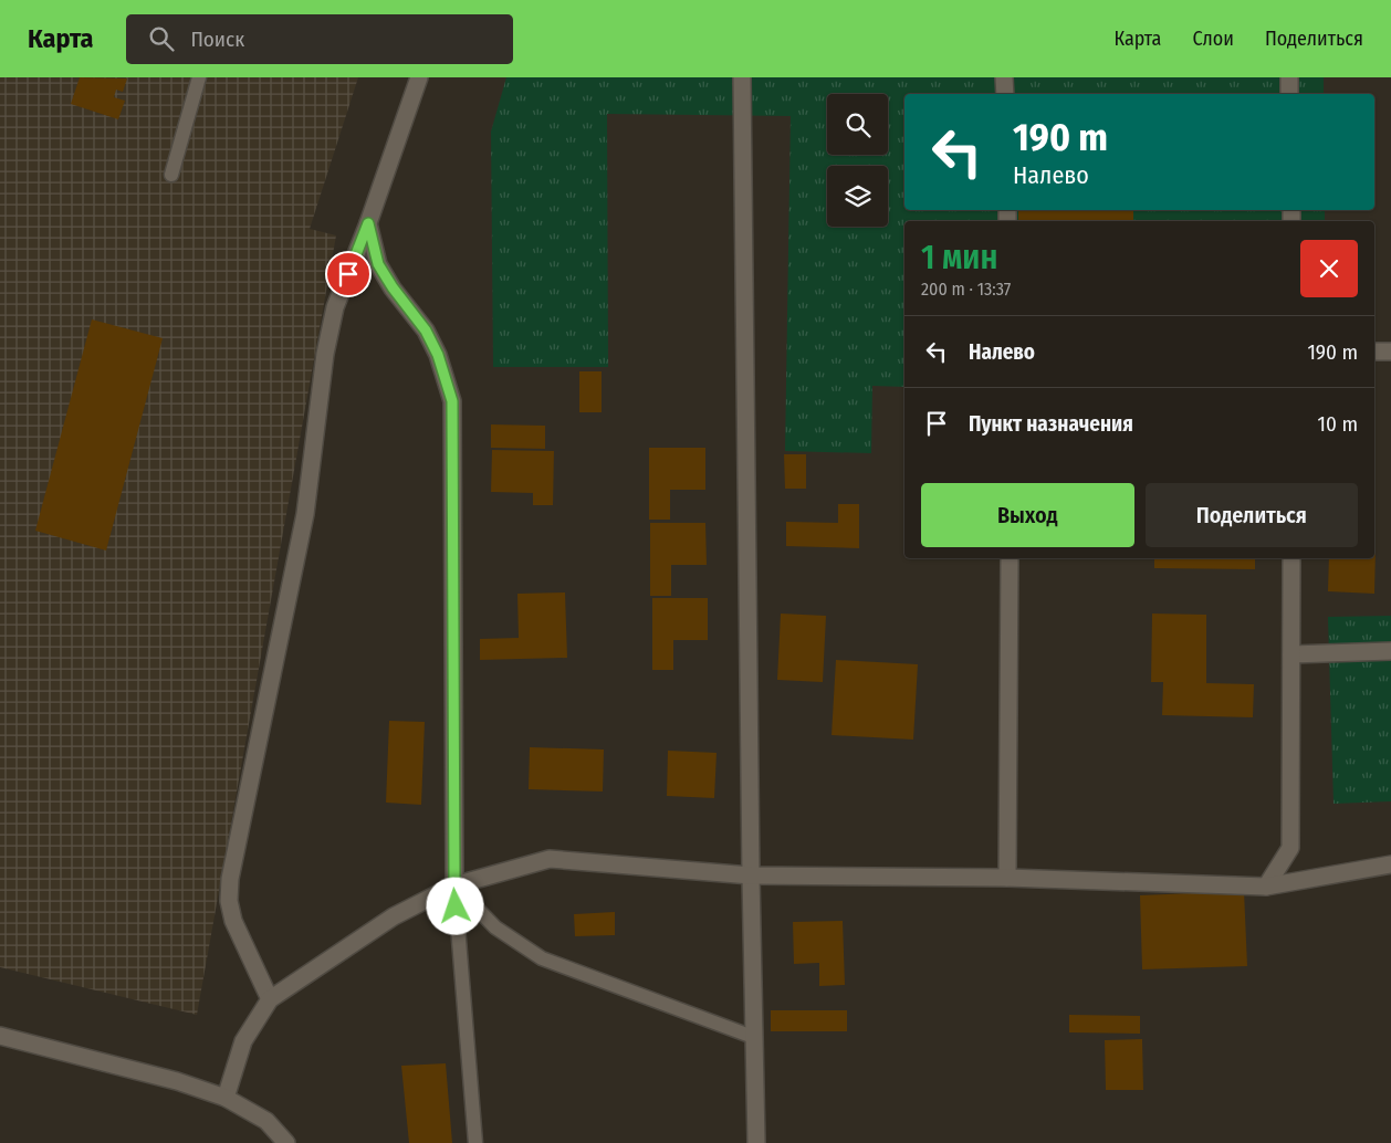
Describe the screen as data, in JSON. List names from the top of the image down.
{
  "page": {
    "header": "Карта",
    "search": "Поиск",
    "nav": ["Карта", "Слои", "Поделиться"],
    "turn": ["190 m", "Налево"],
    "heading": ["1 мин", "200 m · 13:37"],
    "list": [
      {
        "name": "Налево",
        "value": "190 m"
      },
      {
        "name": "Пункт назначения",
        "value": "10 m"
      }
    ],
    "buttons": ["Выход", "Поделиться"]
  }
}
